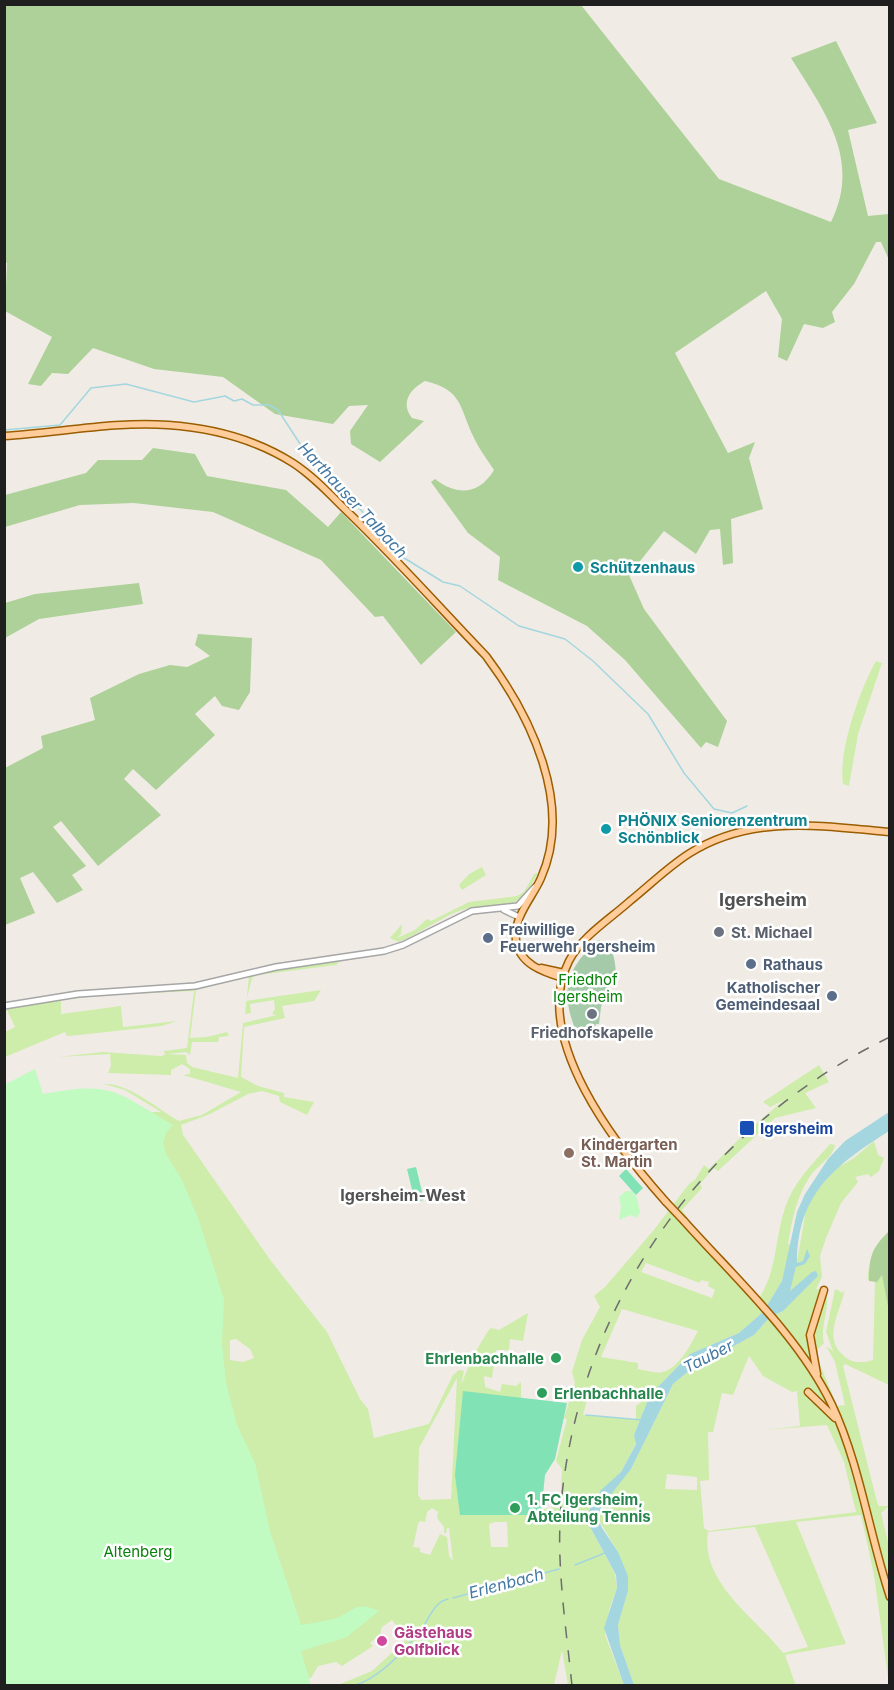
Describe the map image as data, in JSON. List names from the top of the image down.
{
  "districts": ["Igersheim", "Igersheim-West"],
  "water": ["Harthauser Talbach", "Tauber", "Erlenbach"],
  "parks": ["Friedhof Igersheim", "Altenberg"],
  "places": {
    "other": [
      "Schützenhaus",
      "PHÖNIX Seniorenzentrum Schönblick",
      "St. Michael",
      "Freiwillige Feuerwehr Igersheim",
      "Rathaus",
      "Katholischer Gemeindesaal",
      "Friedhofskapelle",
      "Kindergarten St. Martin",
      "Ehrlenbachhalle",
      "Erlenbachhalle",
      "1. FC Igersheim, Abteilung Tennis",
      "Gästehaus Golfblick"
    ],
    "transit": ["Igersheim"]
  }
}
